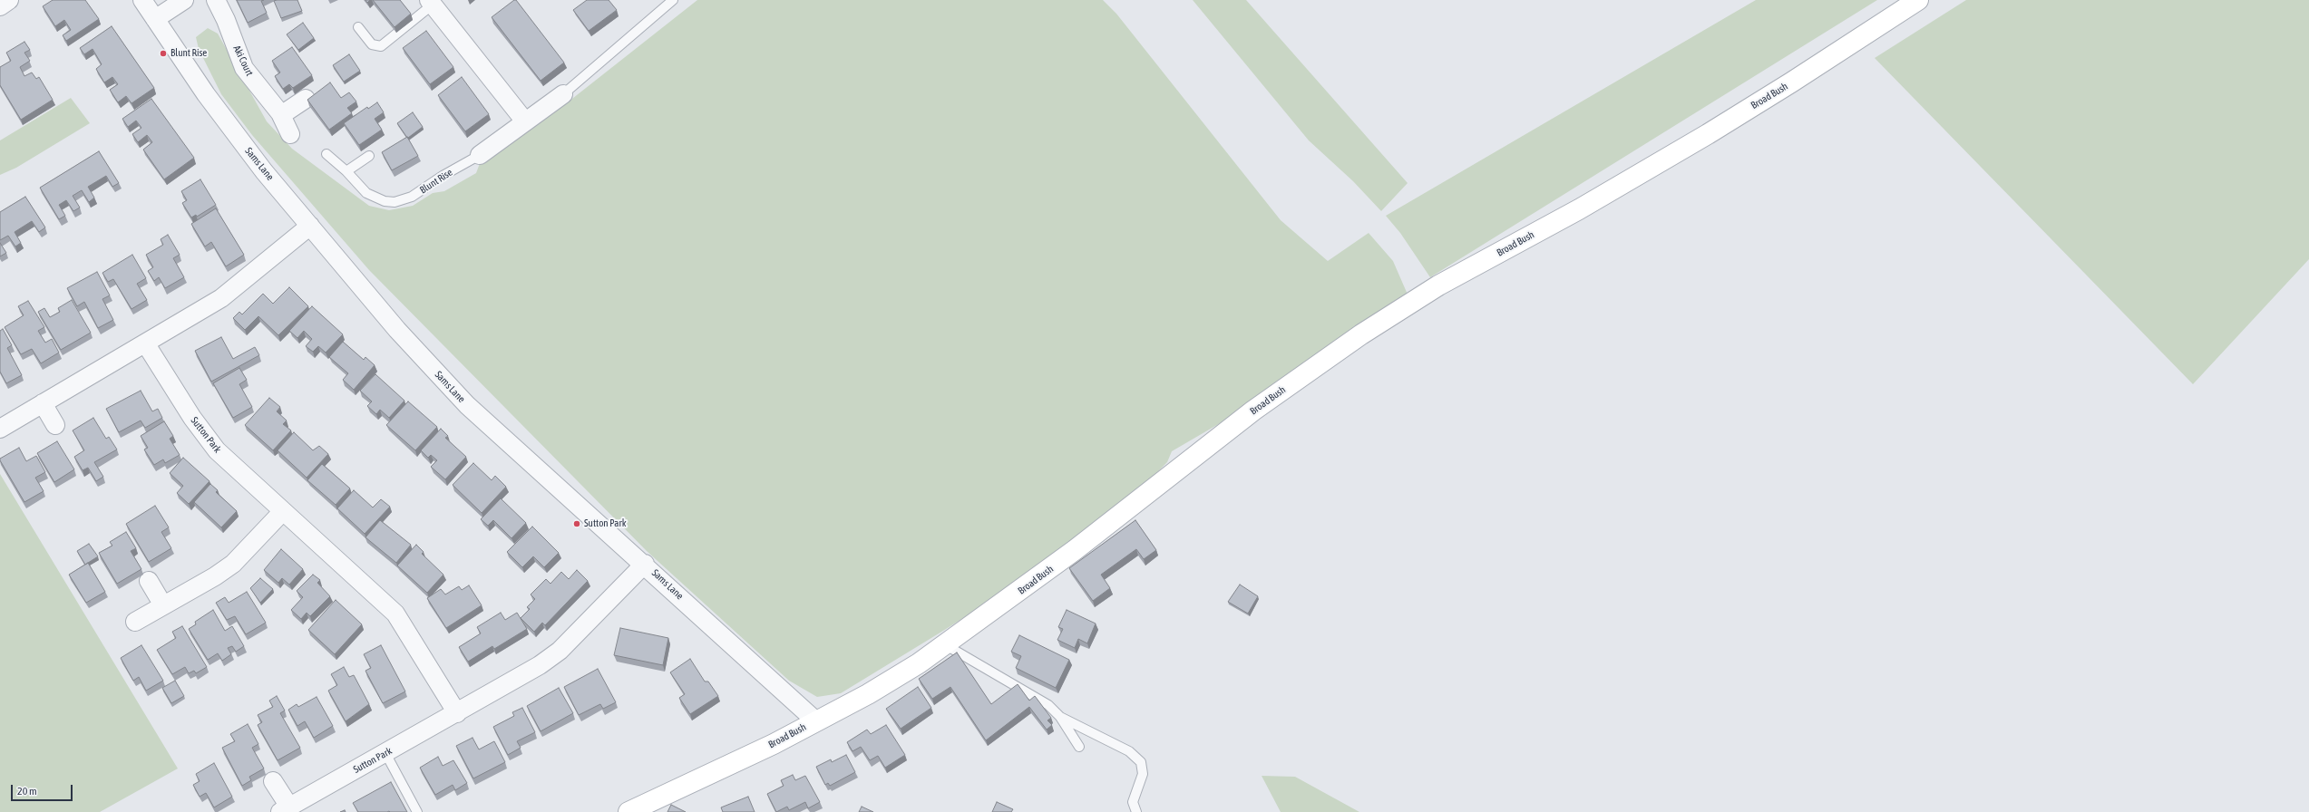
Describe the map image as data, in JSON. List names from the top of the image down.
{
  "streets": {
    "main road": ["Broad Bush"],
    "street": [
      "Aki Court",
      "Sams Lane",
      "Blunt Rise",
      "Sutton Park"
    ]
  },
  "crossings": [
    ["Broad Bush", "Sams Lane"],
    ["Sams Lane", "Sutton Park"]
  ],
  "places": ["Blunt Rise", "Sutton Park"],
  "scale_bar": "20 m"
}
